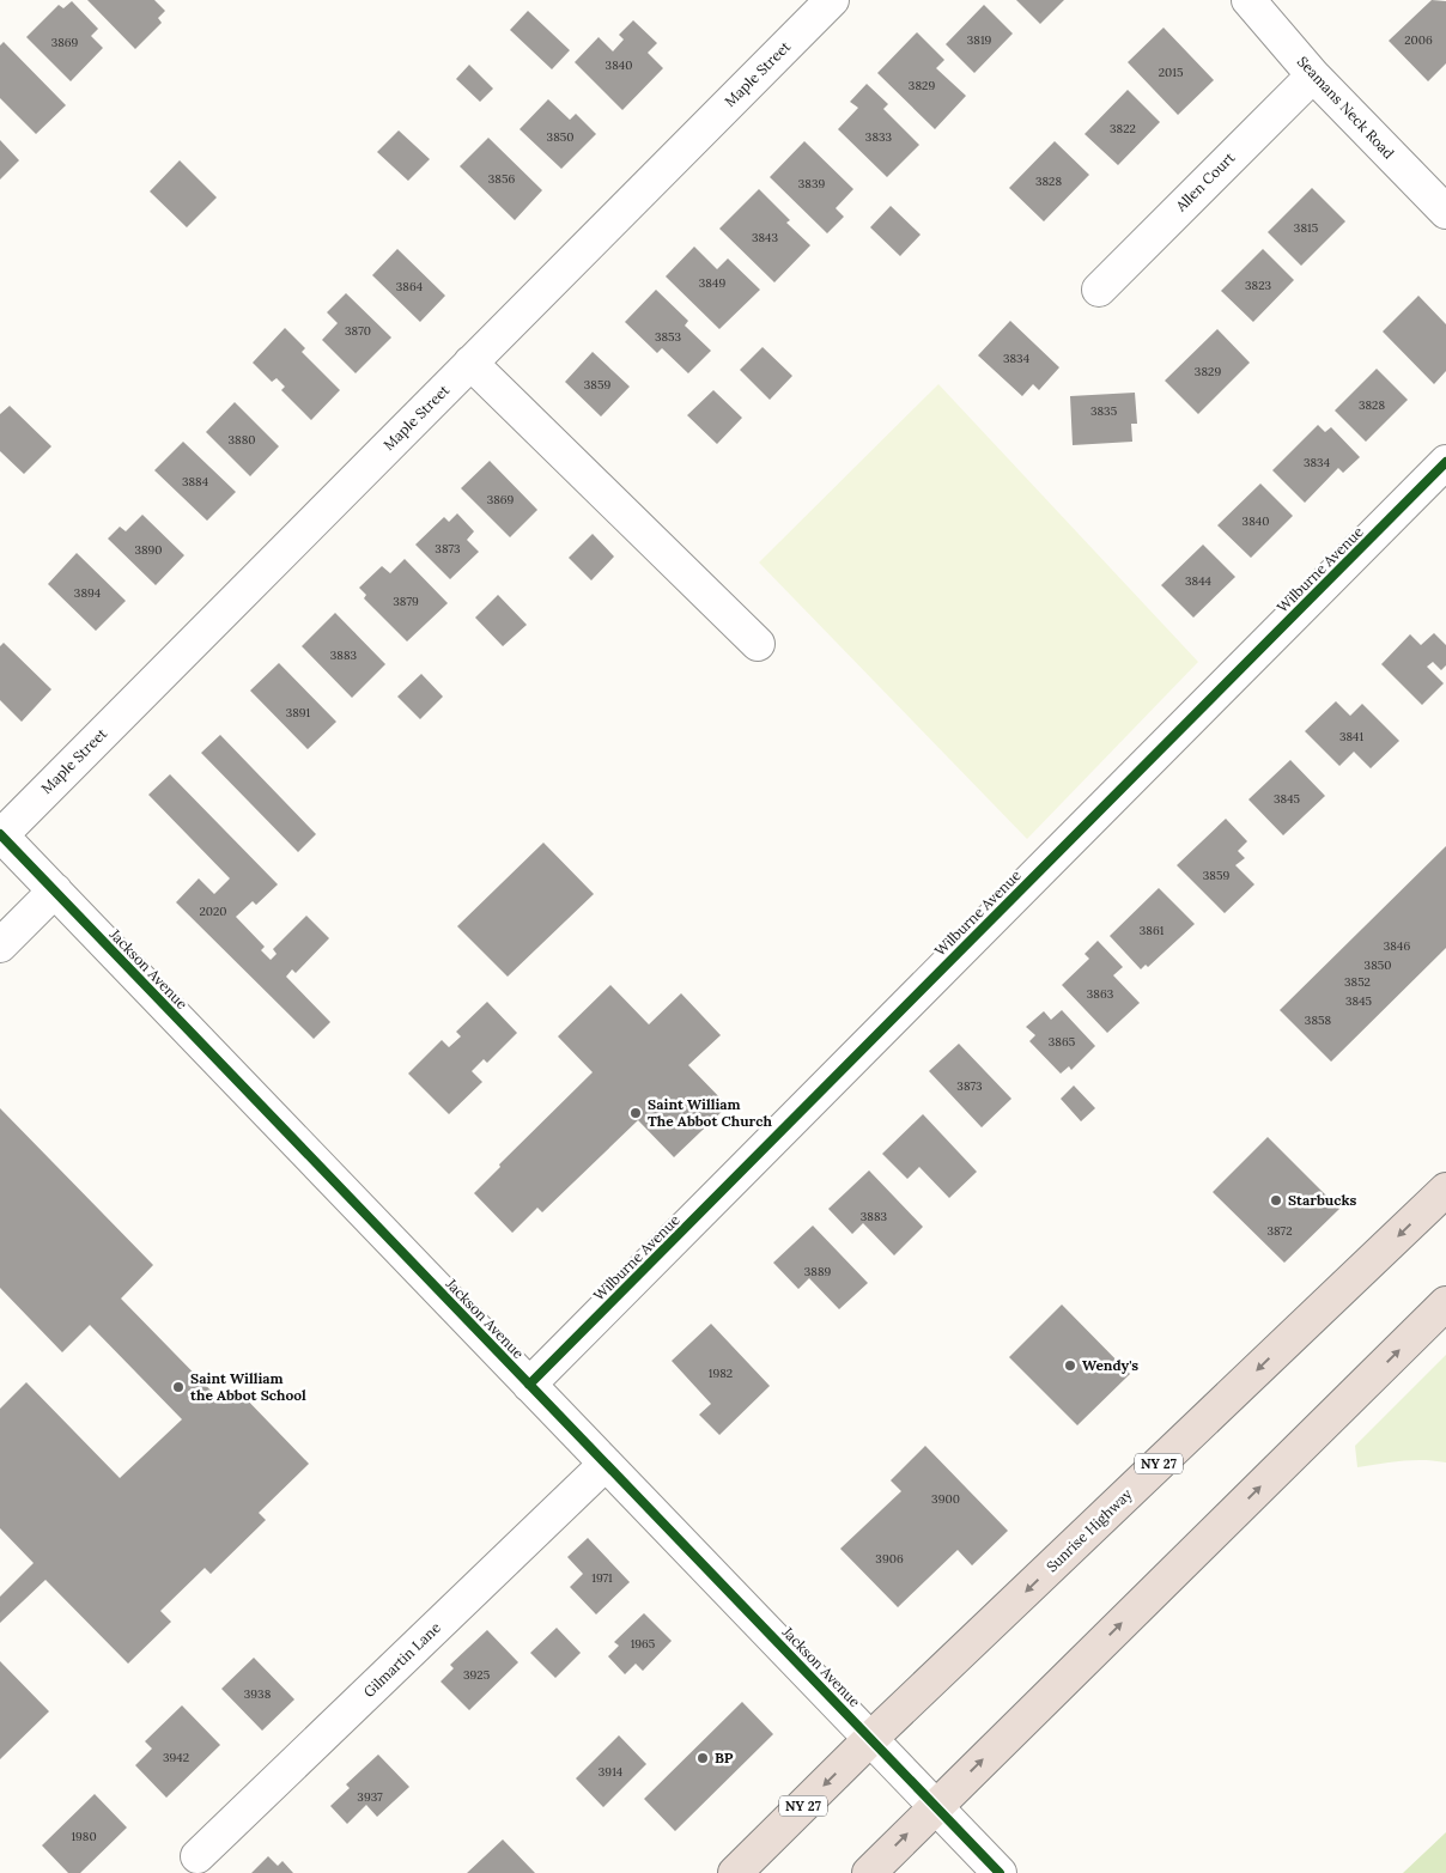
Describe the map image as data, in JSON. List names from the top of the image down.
{
  "streets": {
    "highway": ["NY 27", "Sunrise Highway"],
    "street": [
      "Maple Street",
      "Seamans Neck Road",
      "Allen Court",
      "Wilburne Avenue",
      "Jackson Avenue",
      "Gilmartin Lane"
    ]
  },
  "crossings": [
    ["Maple Street", "Jackson Avenue"],
    ["Seamans Neck Road", "Allen Court"],
    ["Wilburne Avenue", "Jackson Avenue"],
    ["Jackson Avenue", "Sunrise Highway"],
    ["Jackson Avenue", "Gilmartin Lane"]
  ],
  "places": [
    "Saint William The Abbot Church",
    "Starbucks",
    "Wendy's",
    "Saint William the Abbot School",
    "BP"
  ],
  "house_numbers": [
    "3819",
    "2006",
    "3869",
    "3840",
    "2015",
    "3829",
    "3822",
    "3850",
    "3833",
    "3856",
    "3828",
    "3839",
    "3815",
    "3843",
    "3849",
    "3823",
    "3864",
    "3870",
    "3853",
    "3834",
    "3829",
    "3859",
    "3828",
    "3835",
    "3880",
    "3834",
    "3884",
    "3869",
    "3840",
    "3873",
    "3890",
    "3844",
    "3894",
    "3879",
    "3883",
    "3891",
    "3841",
    "3845",
    "3859",
    "2020",
    "3861",
    "3846",
    "3850",
    "3852",
    "3863",
    "3845",
    "3858",
    "3865",
    "3873",
    "3883",
    "3872",
    "3889",
    "1982",
    "3900",
    "3906",
    "1971",
    "1965",
    "3925",
    "3938",
    "3942",
    "3914",
    "3937",
    "1980"
  ]
}
